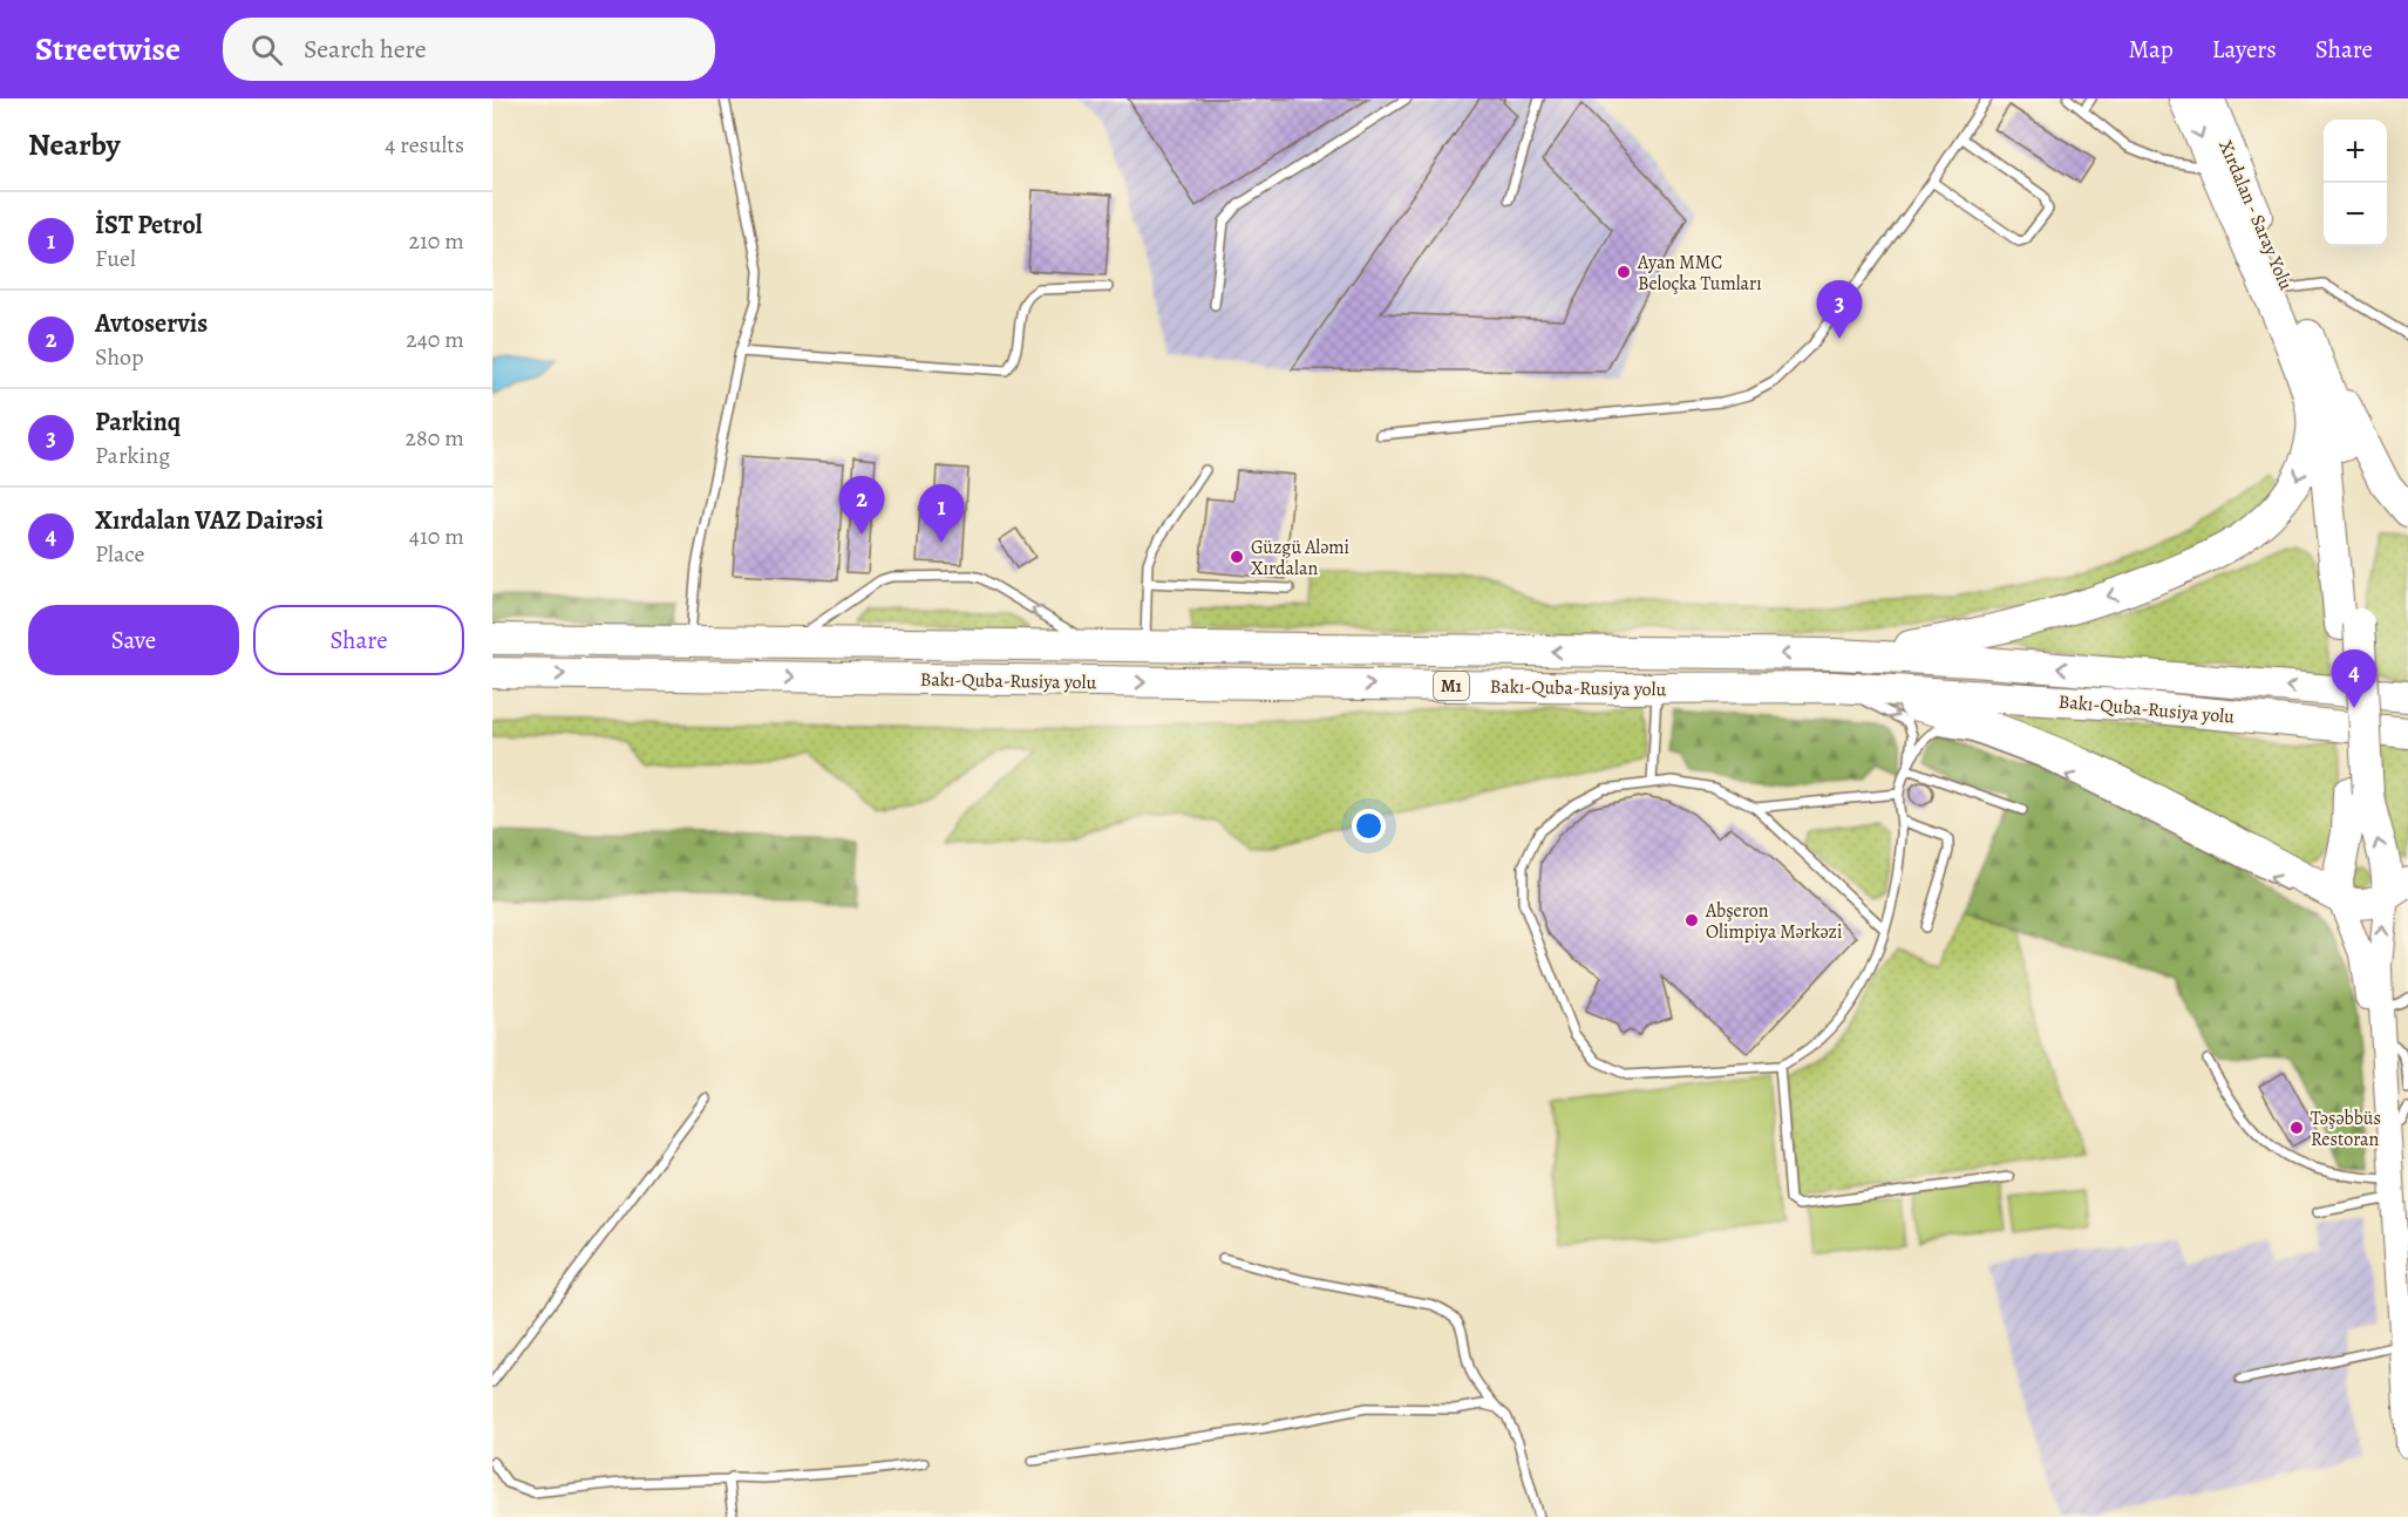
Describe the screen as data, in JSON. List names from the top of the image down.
{
  "streets": {
    "highway": ["Xırdalan - Saray Yolu", "Bakı-Quba-Rusiya yolu", "M1"]
  },
  "places": [
    "Ayan MMC Beloçka Tumları",
    "Güzgü Aləmi Xırdalan",
    "Abşeron Olimpiya Mərkəzi",
    "Təşəbbüs Restoran"
  ],
  "page": {
    "header": "Streetwise",
    "search": "Search here",
    "nav": ["Map", "Layers", "Share"],
    "heading": ["Nearby", "4 results"],
    "map_buttons": ["+", "−"],
    "list": [
      {
        "mark": "1",
        "name": "İST Petrol",
        "note": "Fuel",
        "value": "210 m"
      },
      {
        "mark": "2",
        "name": "Avtoservis",
        "note": "Shop",
        "value": "240 m"
      },
      {
        "mark": "3",
        "name": "Parkinq",
        "note": "Parking",
        "value": "280 m"
      },
      {
        "mark": "4",
        "name": "Xırdalan VAZ Dairəsi",
        "note": "Place",
        "value": "410 m"
      }
    ],
    "pins": [
      "3",
      "2",
      "1",
      "4"
    ],
    "buttons": ["Save", "Share"]
  }
}
